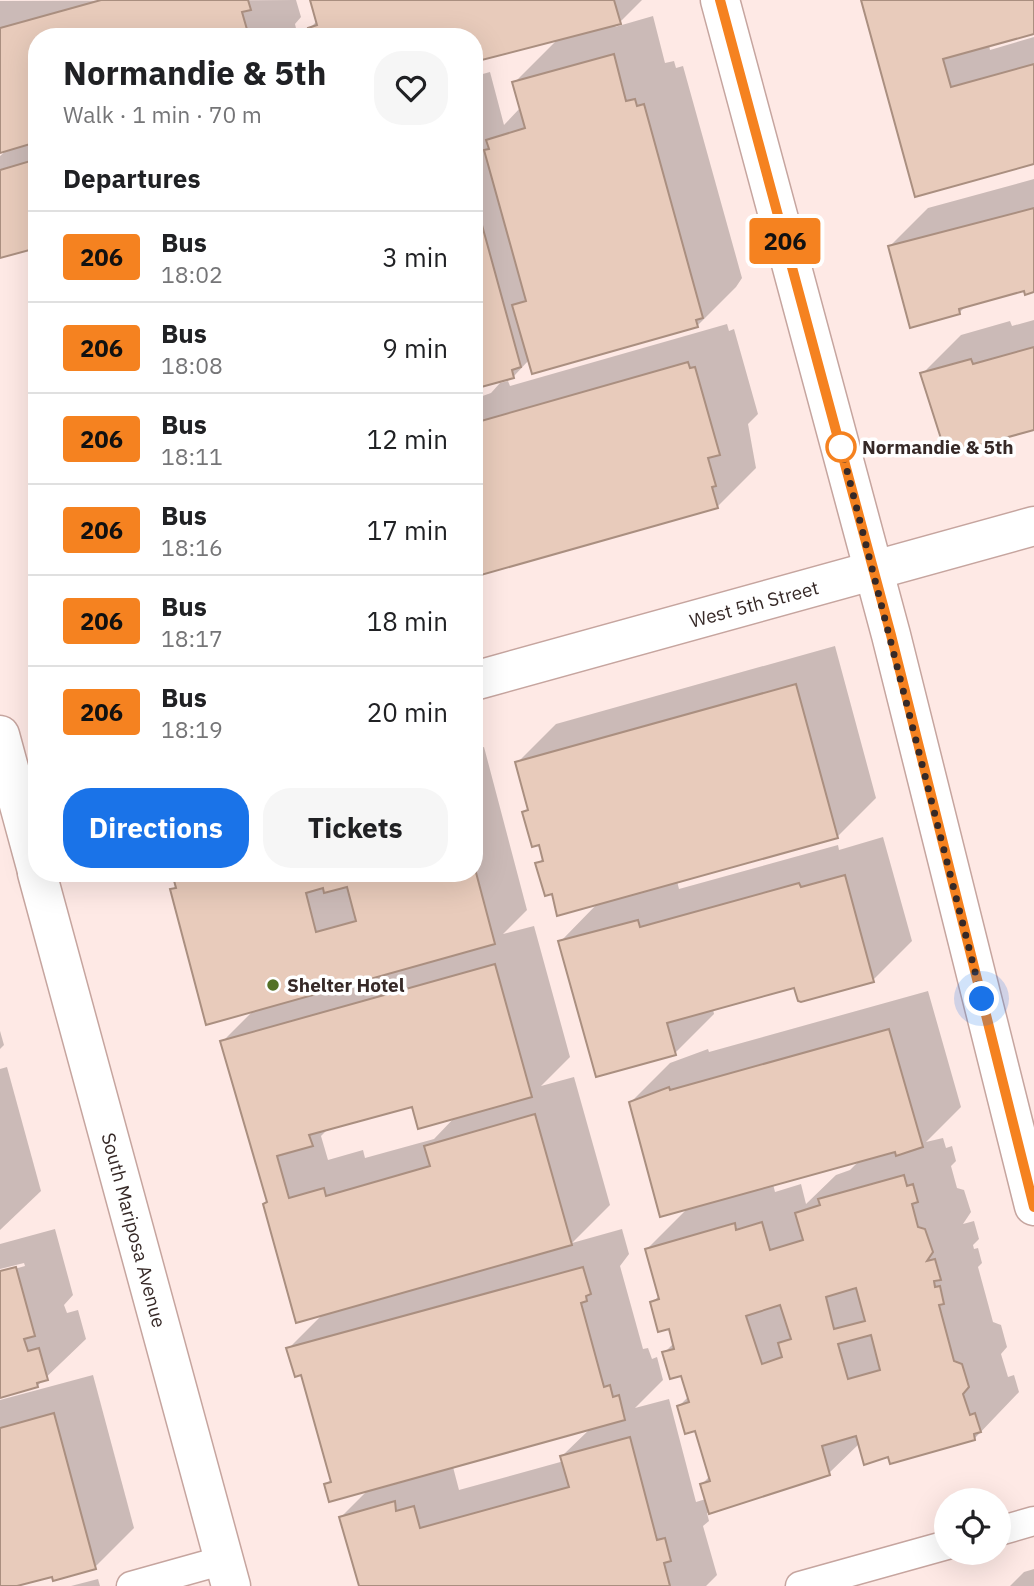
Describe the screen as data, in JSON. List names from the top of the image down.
{
  "streets": {
    "street": ["West 5th Street", "South Mariposa Avenue"]
  },
  "places": ["Normandie & 5th", "Shelter Hotel"],
  "lines": ["bus line 206"],
  "page": {
    "on_map": "206",
    "heading": [
      ["Normandie & 5th", "Walk · 1 min · 70 m"],
      "Departures"
    ],
    "list": [
      {
        "mark": "206",
        "name": "Bus",
        "note": "18:02",
        "value": "3 min"
      },
      {
        "mark": "206",
        "name": "Bus",
        "note": "18:08",
        "value": "9 min"
      },
      {
        "mark": "206",
        "name": "Bus",
        "note": "18:11",
        "value": "12 min"
      },
      {
        "mark": "206",
        "name": "Bus",
        "note": "18:16",
        "value": "17 min"
      },
      {
        "mark": "206",
        "name": "Bus",
        "note": "18:17",
        "value": "18 min"
      },
      {
        "mark": "206",
        "name": "Bus",
        "note": "18:19",
        "value": "20 min"
      }
    ],
    "buttons": ["Directions", "Tickets"]
  }
}
